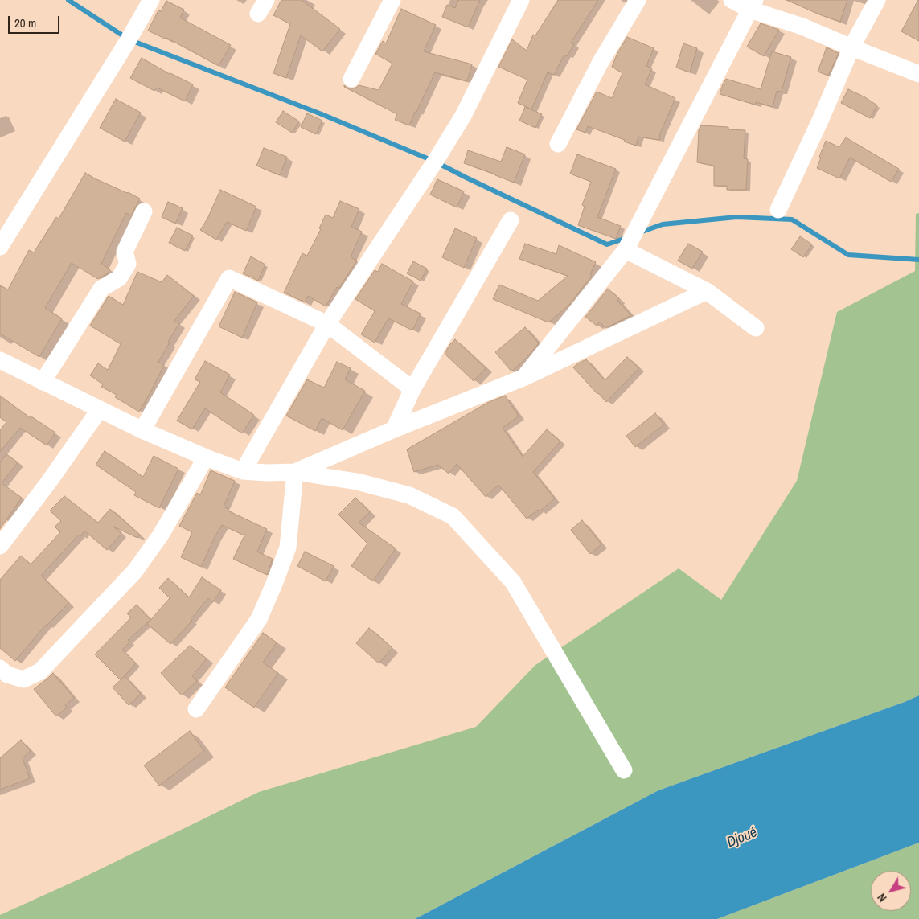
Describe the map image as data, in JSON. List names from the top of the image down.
{
  "water": ["Djoué"],
  "scale_bar": "20 m",
  "north": "bottom left"
}
